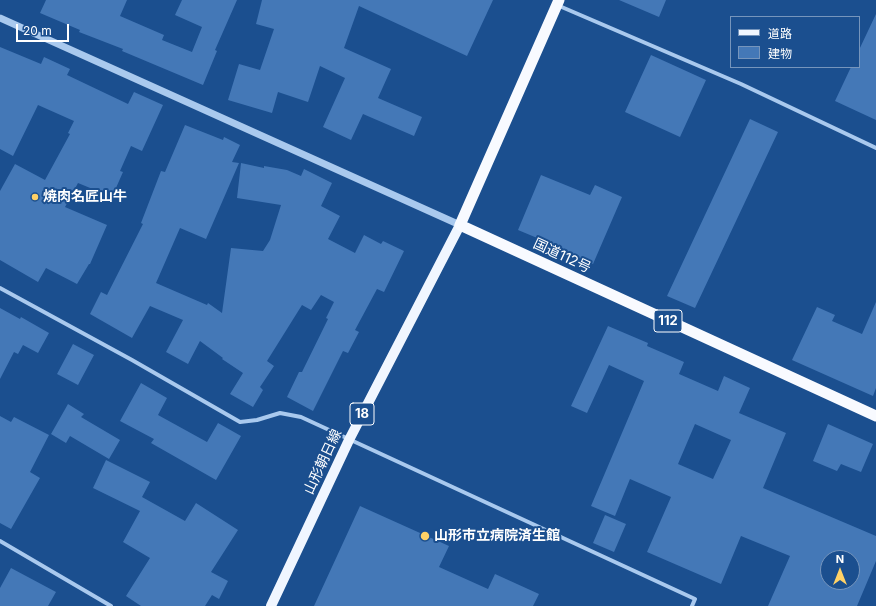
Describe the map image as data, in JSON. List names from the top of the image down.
{
  "streets": {
    "highway": ["国道112号", "112"],
    "main road": ["18", "山形朝日線"]
  },
  "crossings": [
    ["国道112号", "山形朝日線"]
  ],
  "places": ["焼肉名匠山牛", "山形市立病院済生館"],
  "legend": ["道路", "建物"],
  "scale_bar": "20 m",
  "north": "top"
}
